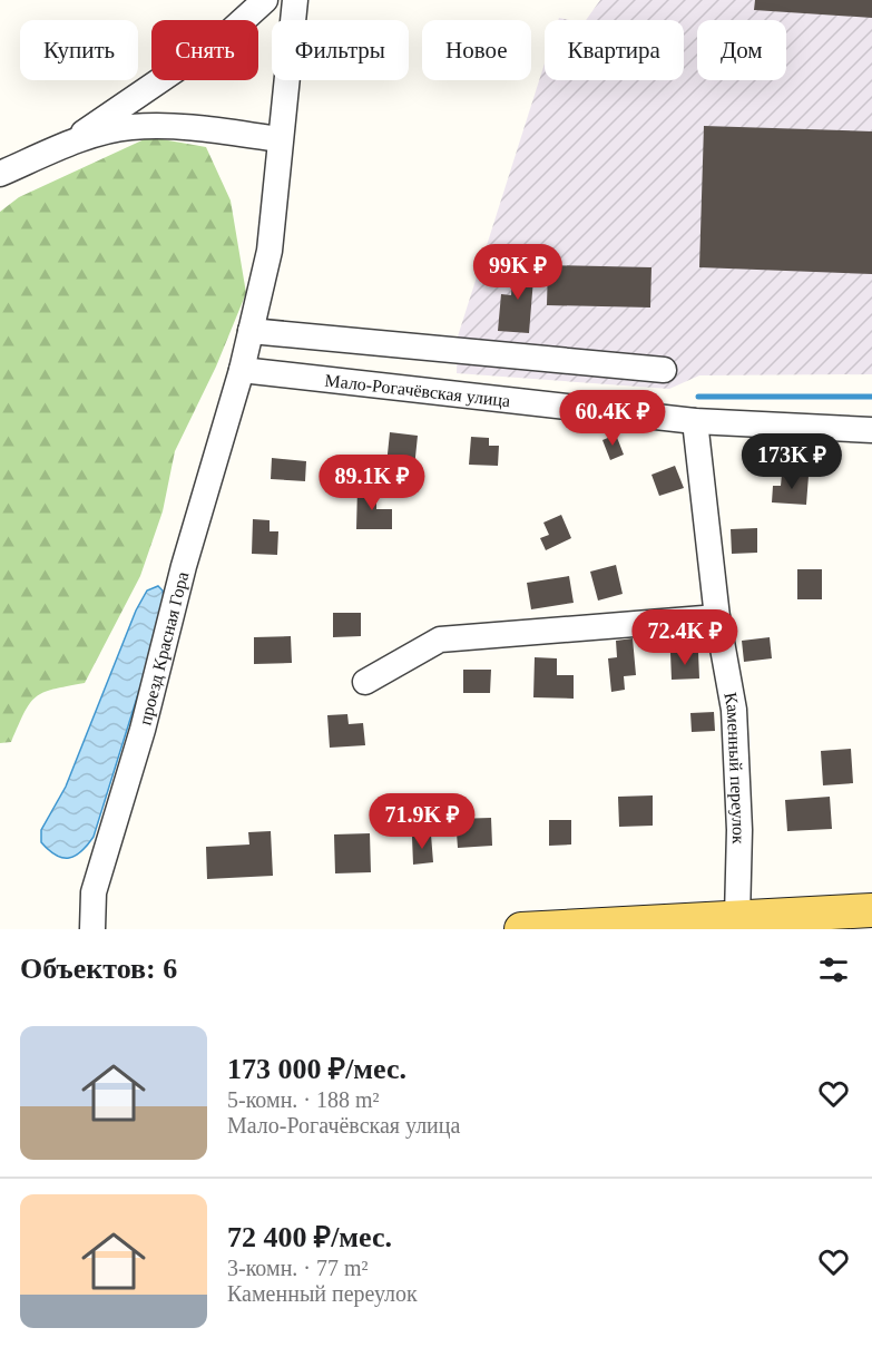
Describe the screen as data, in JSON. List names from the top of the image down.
{
  "streets": {
    "street": ["Мало-Рогачёвская улица", "проезд Красная Гора", "Каменный переулок"]
  },
  "crossings": [
    ["Мало-Рогачёвская улица", "проезд Красная Гора"],
    ["Мало-Рогачёвская улица", "Каменный переулок"]
  ],
  "page": {
    "chip": [
      "Купить",
      "Снять",
      "Фильтры",
      "Новое",
      "Квартира",
      "Дом"
    ],
    "price": [
      "99K ₽",
      "60.4K ₽",
      "173K ₽",
      "89.1K ₽",
      "72.4K ₽",
      "71.9K ₽"
    ],
    "heading": "Объектов: 6",
    "list": [
      {
        "name": "173 000 ₽/мес.",
        "note": "5-комн. · 188 m² · Мало-Рогачёвская улица"
      },
      {
        "name": "72 400 ₽/мес.",
        "note": "3-комн. · 77 m² · Каменный переулок"
      }
    ]
  }
}
